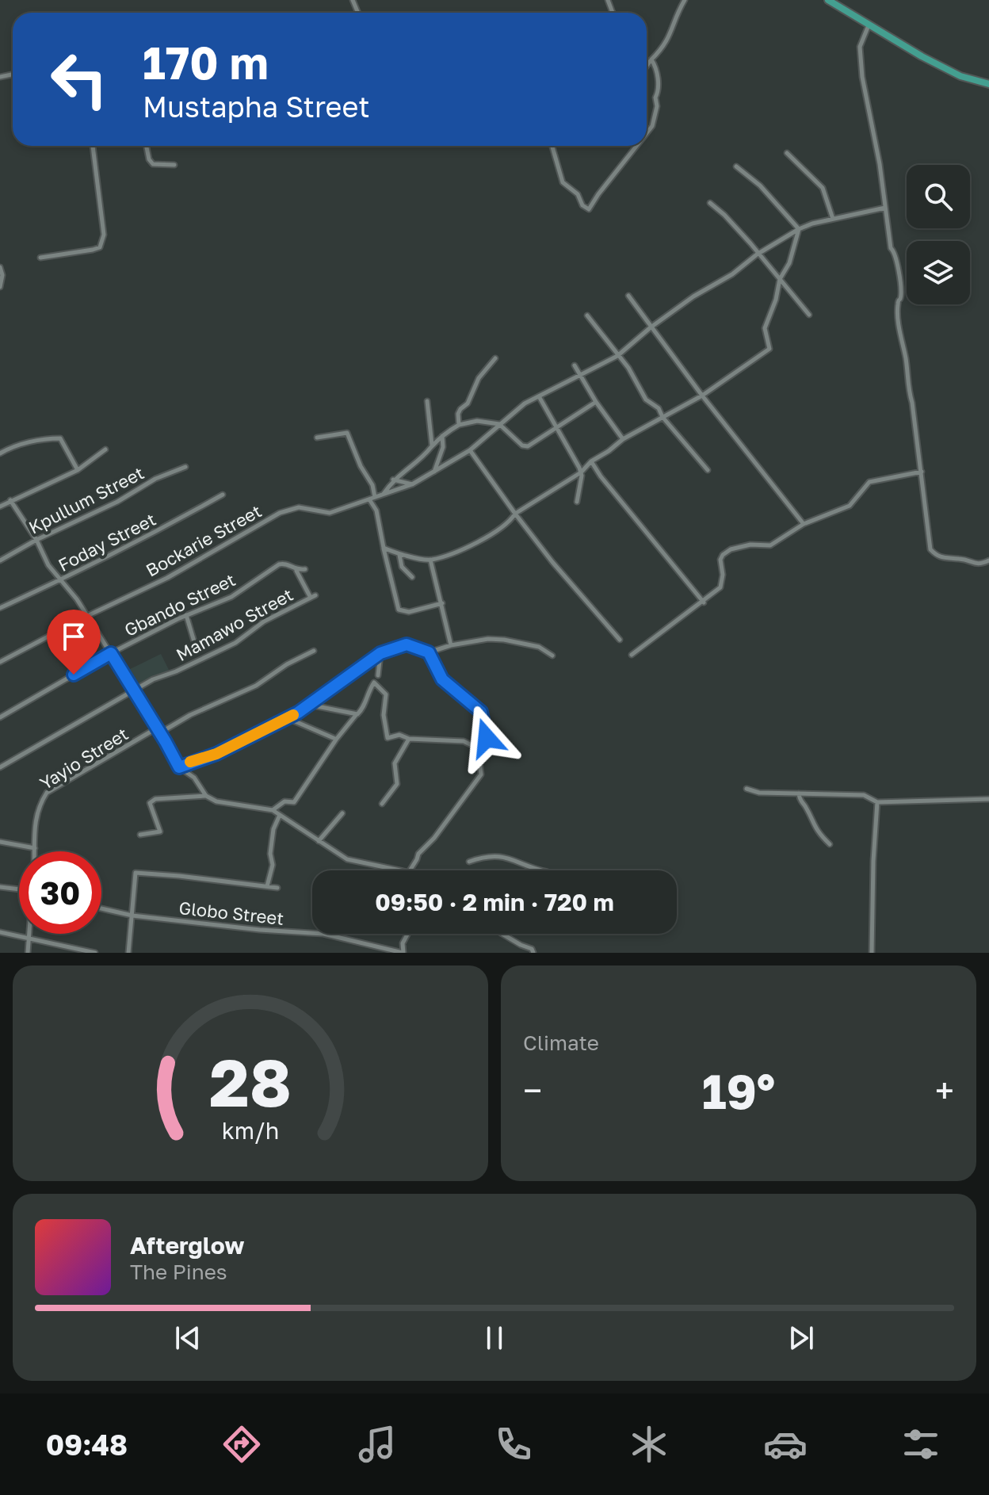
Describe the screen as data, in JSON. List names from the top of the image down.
{
  "streets": {
    "street": [
      "Kpullum Street",
      "Bockarie Street",
      "Foday Street",
      "Gbando Street",
      "Mamawo Street",
      "Yayio Street",
      "Globo Street"
    ]
  },
  "crossings": [
    ["Gbando Street", "Mamawo Street"]
  ],
  "page": {
    "turn": ["170 m", "Mustapha Street"],
    "limit": "30",
    "trip": "09:50 · 2 min · 720 m",
    "tile": "Climate",
    "heat": ["−", "19°", "+"],
    "song": ["Afterglow", "The Pines"],
    "tabs": "09:48",
    "gauge": ["28", "km/h"]
  }
}
